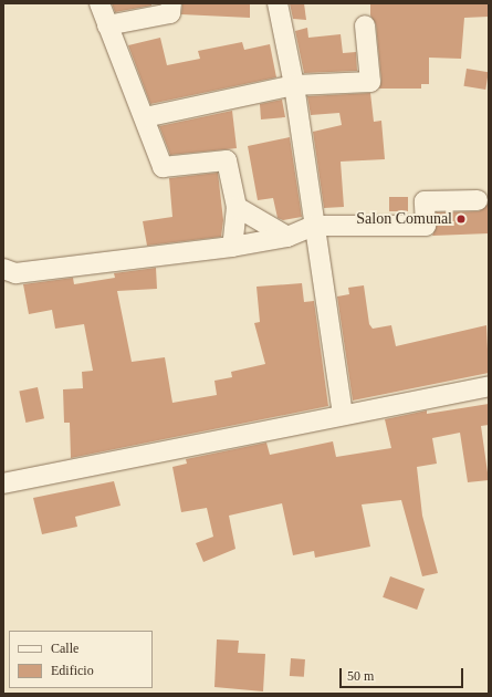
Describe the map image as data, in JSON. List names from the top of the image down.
{
  "places": ["Salon Comunal"],
  "legend": ["Calle", "Edificio"],
  "scale_bar": "50 m"
}
